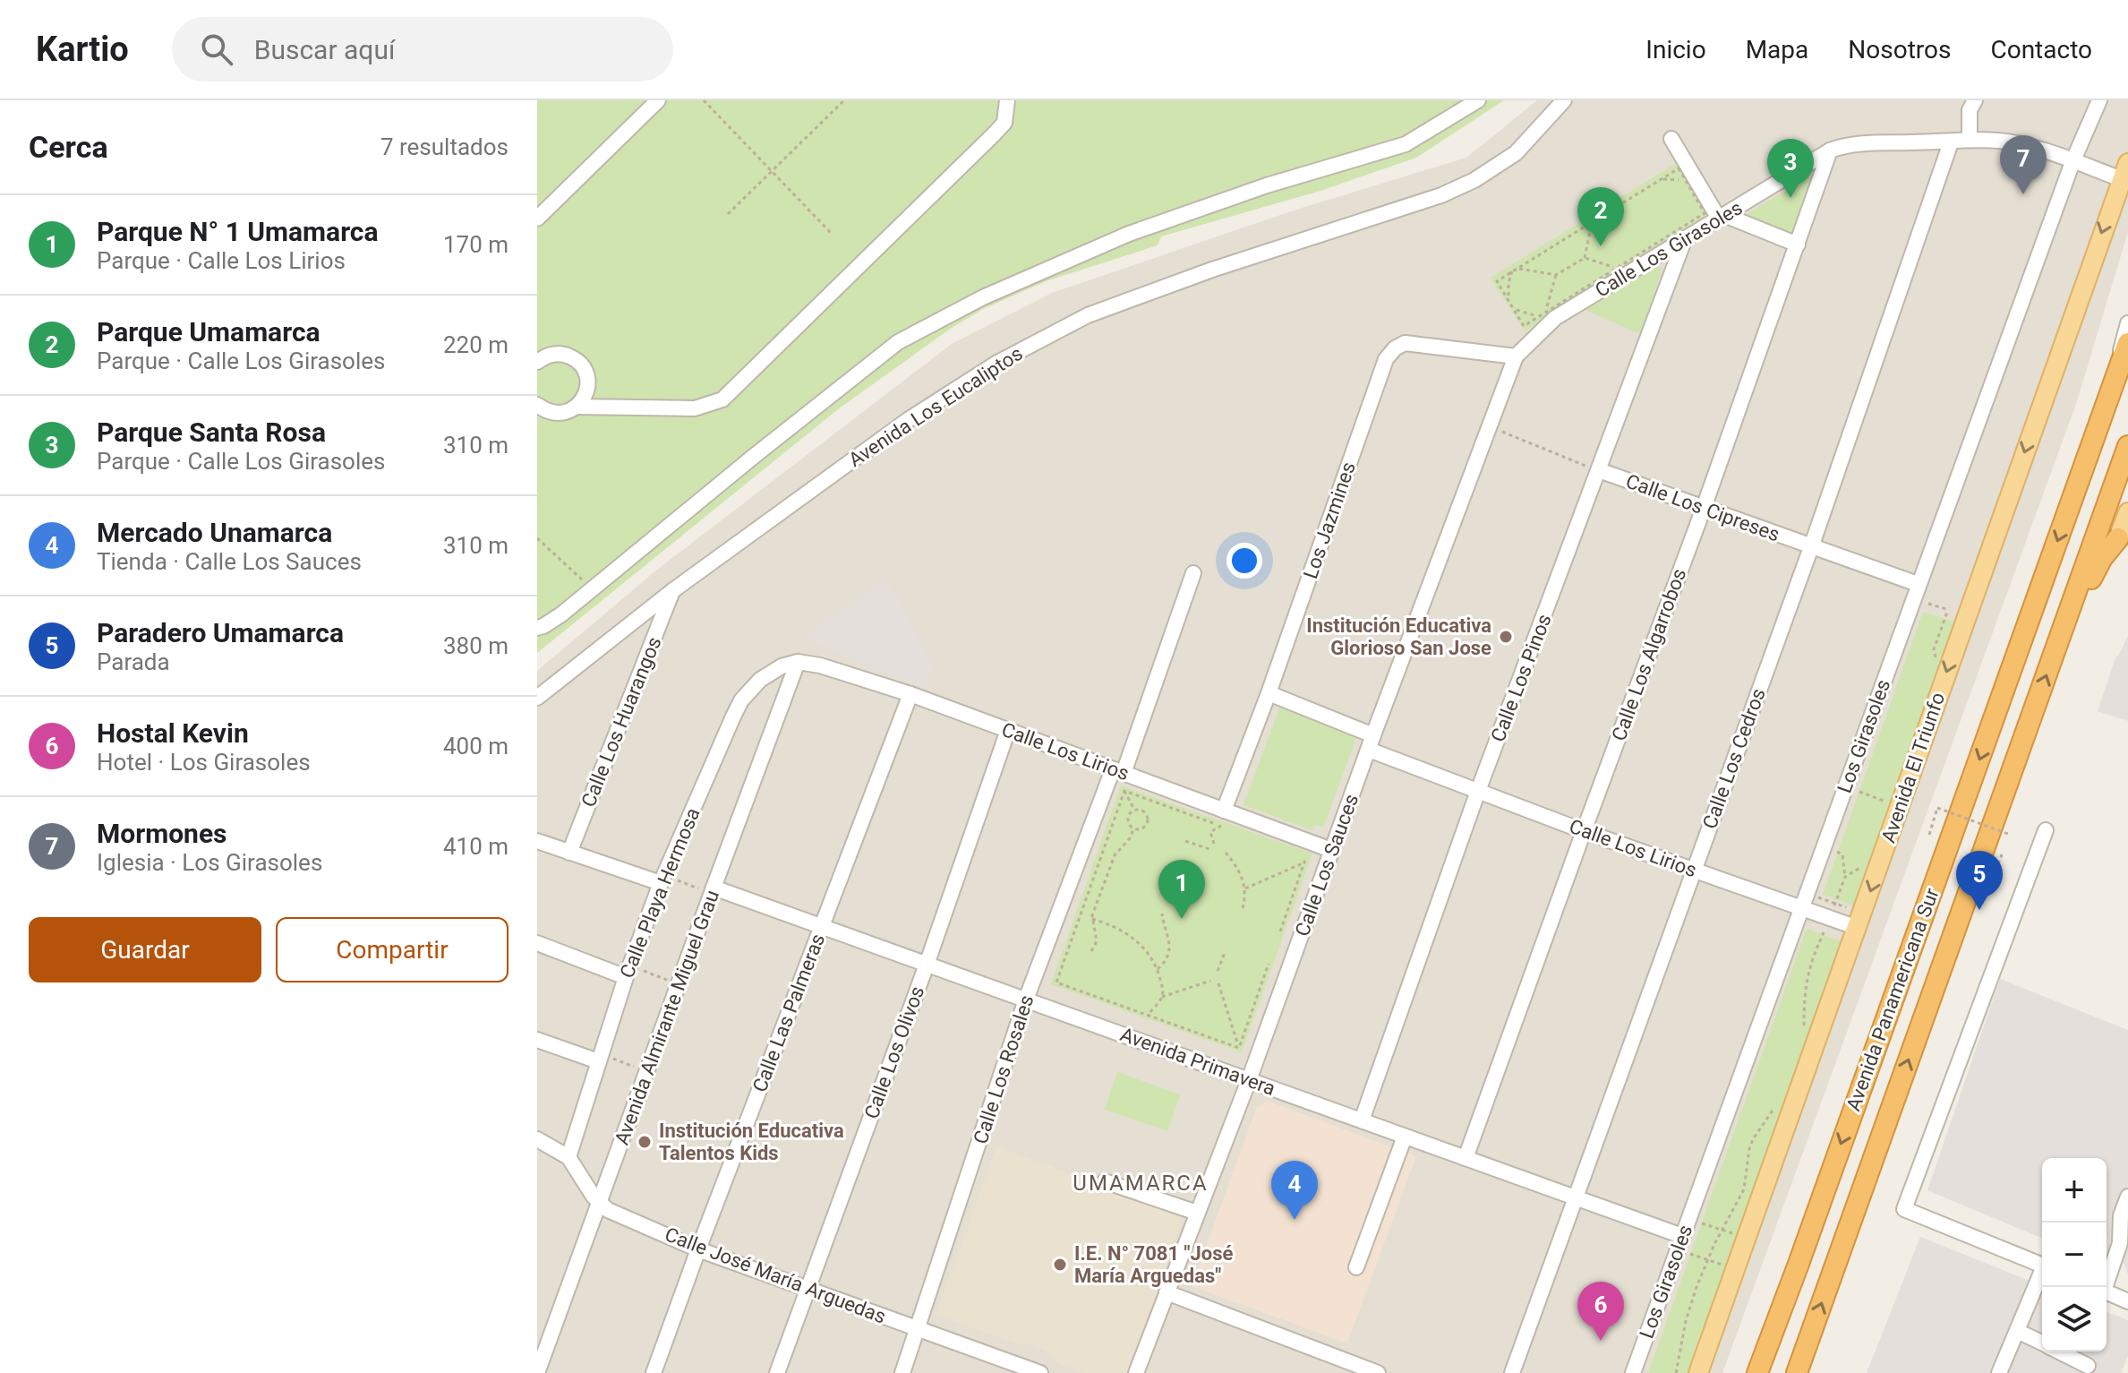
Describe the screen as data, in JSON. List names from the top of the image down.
{
  "streets": {
    "highway": ["Avenida Panamericana Sur"],
    "main road": ["Avenida El Triunfo"],
    "street": [
      "Calle Los Girasoles",
      "Avenida Los Eucaliptos",
      "Calle Los Cipreses",
      "Los Jazmines",
      "Calle Los Algarrobos",
      "Calle Los Pinos",
      "Calle Los Huarangos",
      "Los Girasoles",
      "Calle Los Lirios",
      "Calle Los Cedros",
      "Calle Los Sauces",
      "Calle Playa Hermosa",
      "Calle Las Palmeras",
      "Avenida Almirante Miguel Grau",
      "Calle Los Olivos",
      "Avenida Primavera",
      "Calle Los Rosales",
      "Calle José María Arguedas"
    ]
  },
  "crossings": [
    ["Calle Los Girasoles", "Los Jazmines"],
    ["Calle Los Girasoles", "Calle Los Algarrobos"],
    ["Calle Los Girasoles", "Calle Los Pinos"],
    ["Calle Los Girasoles", "Los Girasoles"],
    ["Calle Los Girasoles", "Calle Los Cedros"],
    ["Calle Los Girasoles", "Avenida El Triunfo"],
    ["Calle Los Girasoles", "Calle Los Sauces"],
    ["Avenida Los Eucaliptos", "Calle Los Huarangos"],
    ["Calle Los Cipreses", "Calle Los Algarrobos"],
    ["Calle Los Cipreses", "Calle Los Pinos"],
    ["Calle Los Cipreses", "Los Girasoles"],
    ["Calle Los Cipreses", "Calle Los Cedros"],
    ["Los Jazmines", "Calle Los Lirios"],
    ["Los Jazmines", "Calle Los Sauces"],
    ["Calle Los Algarrobos", "Calle Los Lirios"],
    ["Calle Los Algarrobos", "Avenida Primavera"],
    ["Calle Los Pinos", "Calle Los Lirios"],
    ["Calle Los Pinos", "Avenida Primavera"],
    ["Los Girasoles", "Calle Los Lirios"],
    ["Los Girasoles", "Avenida Primavera"],
    ["Calle Los Lirios", "Calle Los Cedros"],
    ["Calle Los Lirios", "Avenida El Triunfo"],
    ["Calle Los Lirios", "Calle Los Sauces"],
    ["Calle Los Lirios", "Calle Playa Hermosa"],
    ["Calle Los Lirios", "Calle Las Palmeras"],
    ["Calle Los Lirios", "Avenida Almirante Miguel Grau"],
    ["Calle Los Lirios", "Calle Los Olivos"],
    ["Calle Los Lirios", "Calle Los Rosales"],
    ["Calle Los Cedros", "Avenida Primavera"],
    ["Calle Los Sauces", "Avenida Primavera"],
    ["Calle Playa Hermosa", "Avenida Almirante Miguel Grau"],
    ["Calle Las Palmeras", "Avenida Primavera"],
    ["Calle Las Palmeras", "Calle José María Arguedas"],
    ["Avenida Almirante Miguel Grau", "Avenida Primavera"],
    ["Avenida Almirante Miguel Grau", "Calle José María Arguedas"],
    ["Calle Los Olivos", "Avenida Primavera"],
    ["Calle Los Olivos", "Calle José María Arguedas"],
    ["Avenida Primavera", "Calle Los Rosales"],
    ["Calle Los Rosales", "Calle José María Arguedas"]
  ],
  "one_way": ["Avenida El Triunfo"],
  "districts": ["UMAMARCA"],
  "places": ["Institución Educativa Glorioso San Jose", "Institución Educativa Talentos Kids", "I.E. N° 7081 \"José María Arguedas\""],
  "page": {
    "header": "Kartio",
    "search": "Buscar aquí",
    "nav": [
      "Inicio",
      "Mapa",
      "Nosotros",
      "Contacto"
    ],
    "heading": ["Cerca", "7 resultados"],
    "pins": [
      "7",
      "3",
      "2",
      "5",
      "1",
      "4",
      "6"
    ],
    "list": [
      {
        "mark": "1",
        "name": "Parque N° 1 Umamarca",
        "note": "Parque · Calle Los Lirios",
        "value": "170 m"
      },
      {
        "mark": "2",
        "name": "Parque Umamarca",
        "note": "Parque · Calle Los Girasoles",
        "value": "220 m"
      },
      {
        "mark": "3",
        "name": "Parque Santa Rosa",
        "note": "Parque · Calle Los Girasoles",
        "value": "310 m"
      },
      {
        "mark": "4",
        "name": "Mercado Unamarca",
        "note": "Tienda · Calle Los Sauces",
        "value": "310 m"
      },
      {
        "mark": "5",
        "name": "Paradero Umamarca",
        "note": "Parada",
        "value": "380 m"
      },
      {
        "mark": "6",
        "name": "Hostal Kevin",
        "note": "Hotel · Los Girasoles",
        "value": "400 m"
      },
      {
        "mark": "7",
        "name": "Mormones",
        "note": "Iglesia · Los Girasoles",
        "value": "410 m"
      }
    ],
    "buttons": ["Guardar", "Compartir"],
    "map_buttons": ["+", "−"]
  }
}
